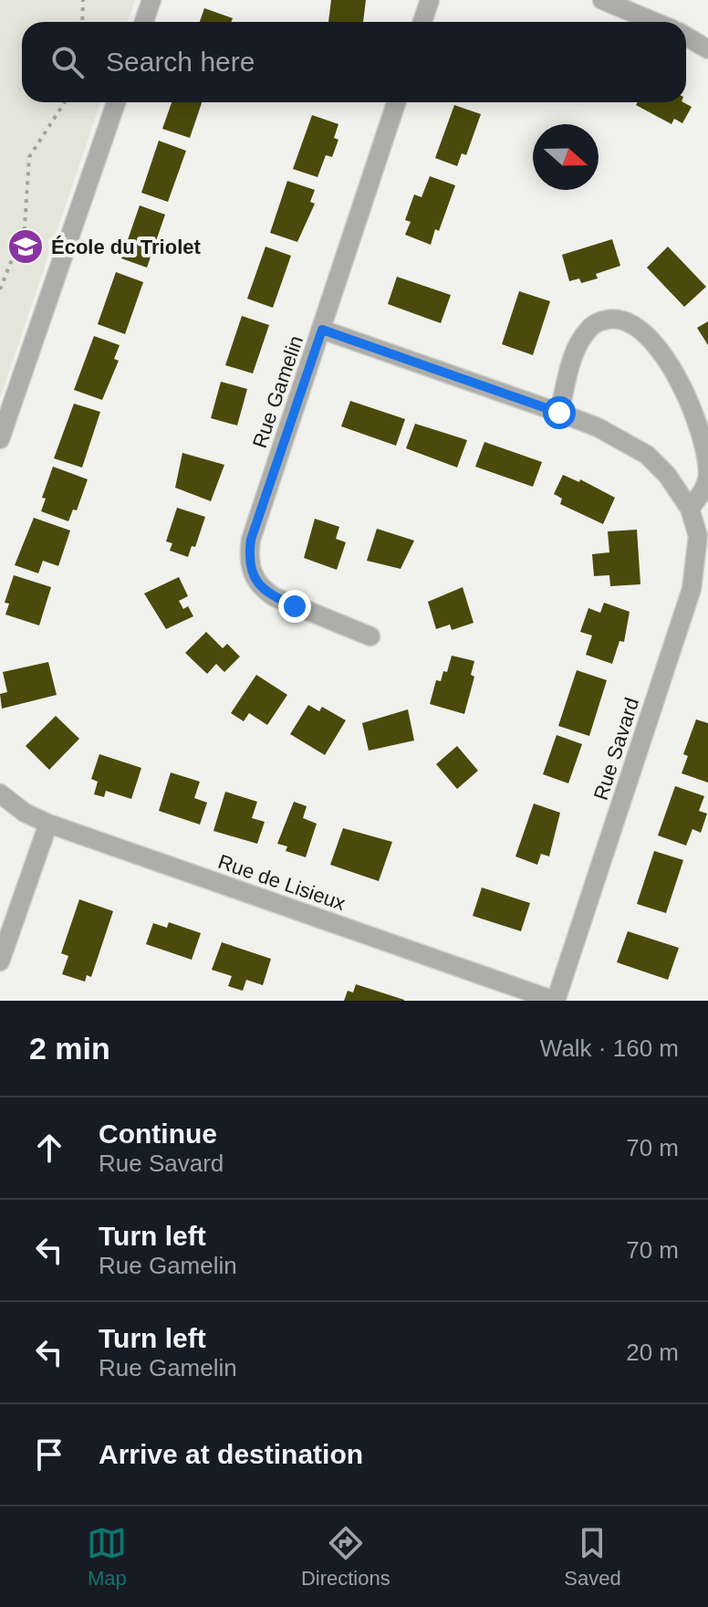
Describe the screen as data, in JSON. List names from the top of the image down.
{
  "streets": {
    "street": ["Rue Gamelin", "Rue Savard", "Rue de Lisieux"]
  },
  "crossings": [
    ["Rue Gamelin", "Rue Savard"],
    ["Rue Savard", "Rue de Lisieux"]
  ],
  "places": {
    "school or university": ["École du Triolet"]
  },
  "north": "right",
  "page": {
    "search": "Search here",
    "heading": ["2 min", "Walk · 160 m"],
    "list": [
      ["Continue", "Rue Savard", "70 m"],
      ["Turn left", "Rue Gamelin", "70 m"],
      ["Turn left", "Rue Gamelin", "20 m"],
      "Arrive at destination"
    ],
    "nav": ["Map", "Directions", "Saved"]
  }
}
